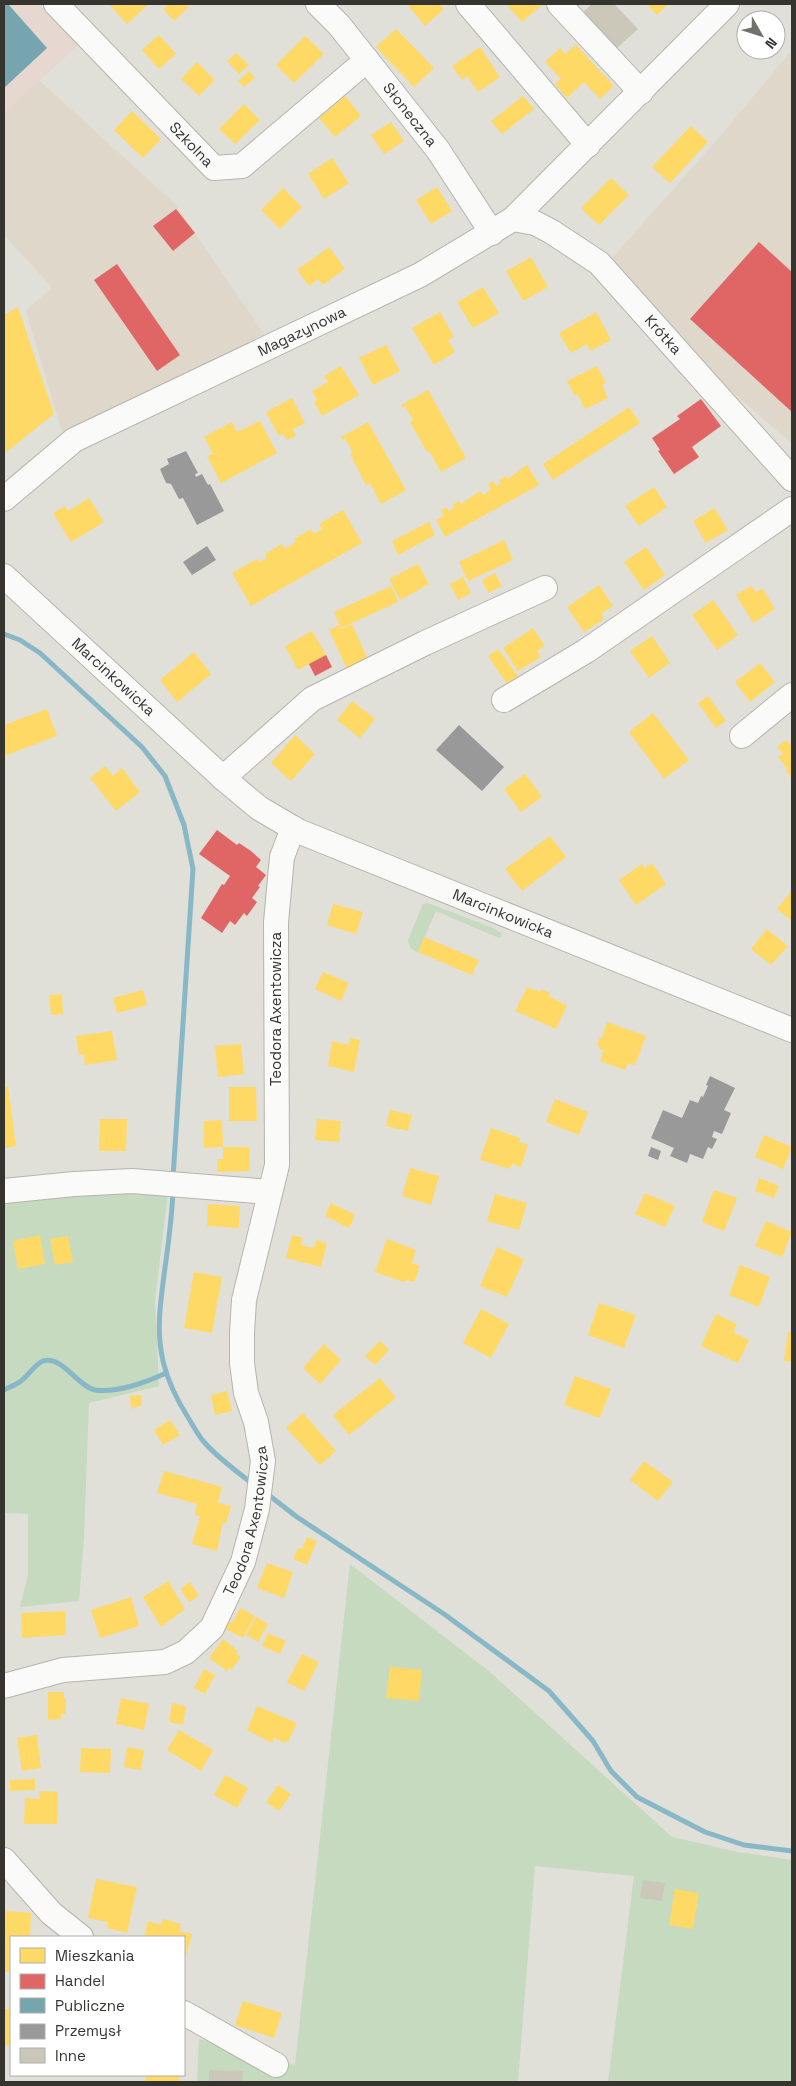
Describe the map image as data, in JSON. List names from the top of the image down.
{
  "streets": {
    "street": [
      "Słoneczna",
      "Szkolna",
      "Magazynowa",
      "Krótka",
      "Marcinkowicka",
      "Teodora Axentowicza"
    ]
  },
  "crossings": [
    ["Słoneczna", "Szkolna"],
    ["Słoneczna", "Magazynowa"],
    ["Magazynowa", "Krótka"],
    ["Marcinkowicka", "Teodora Axentowicza"]
  ],
  "legend": [
    "Mieszkania",
    "Handel",
    "Publiczne",
    "Przemysł",
    "Inne"
  ],
  "north": "bottom right"
}
